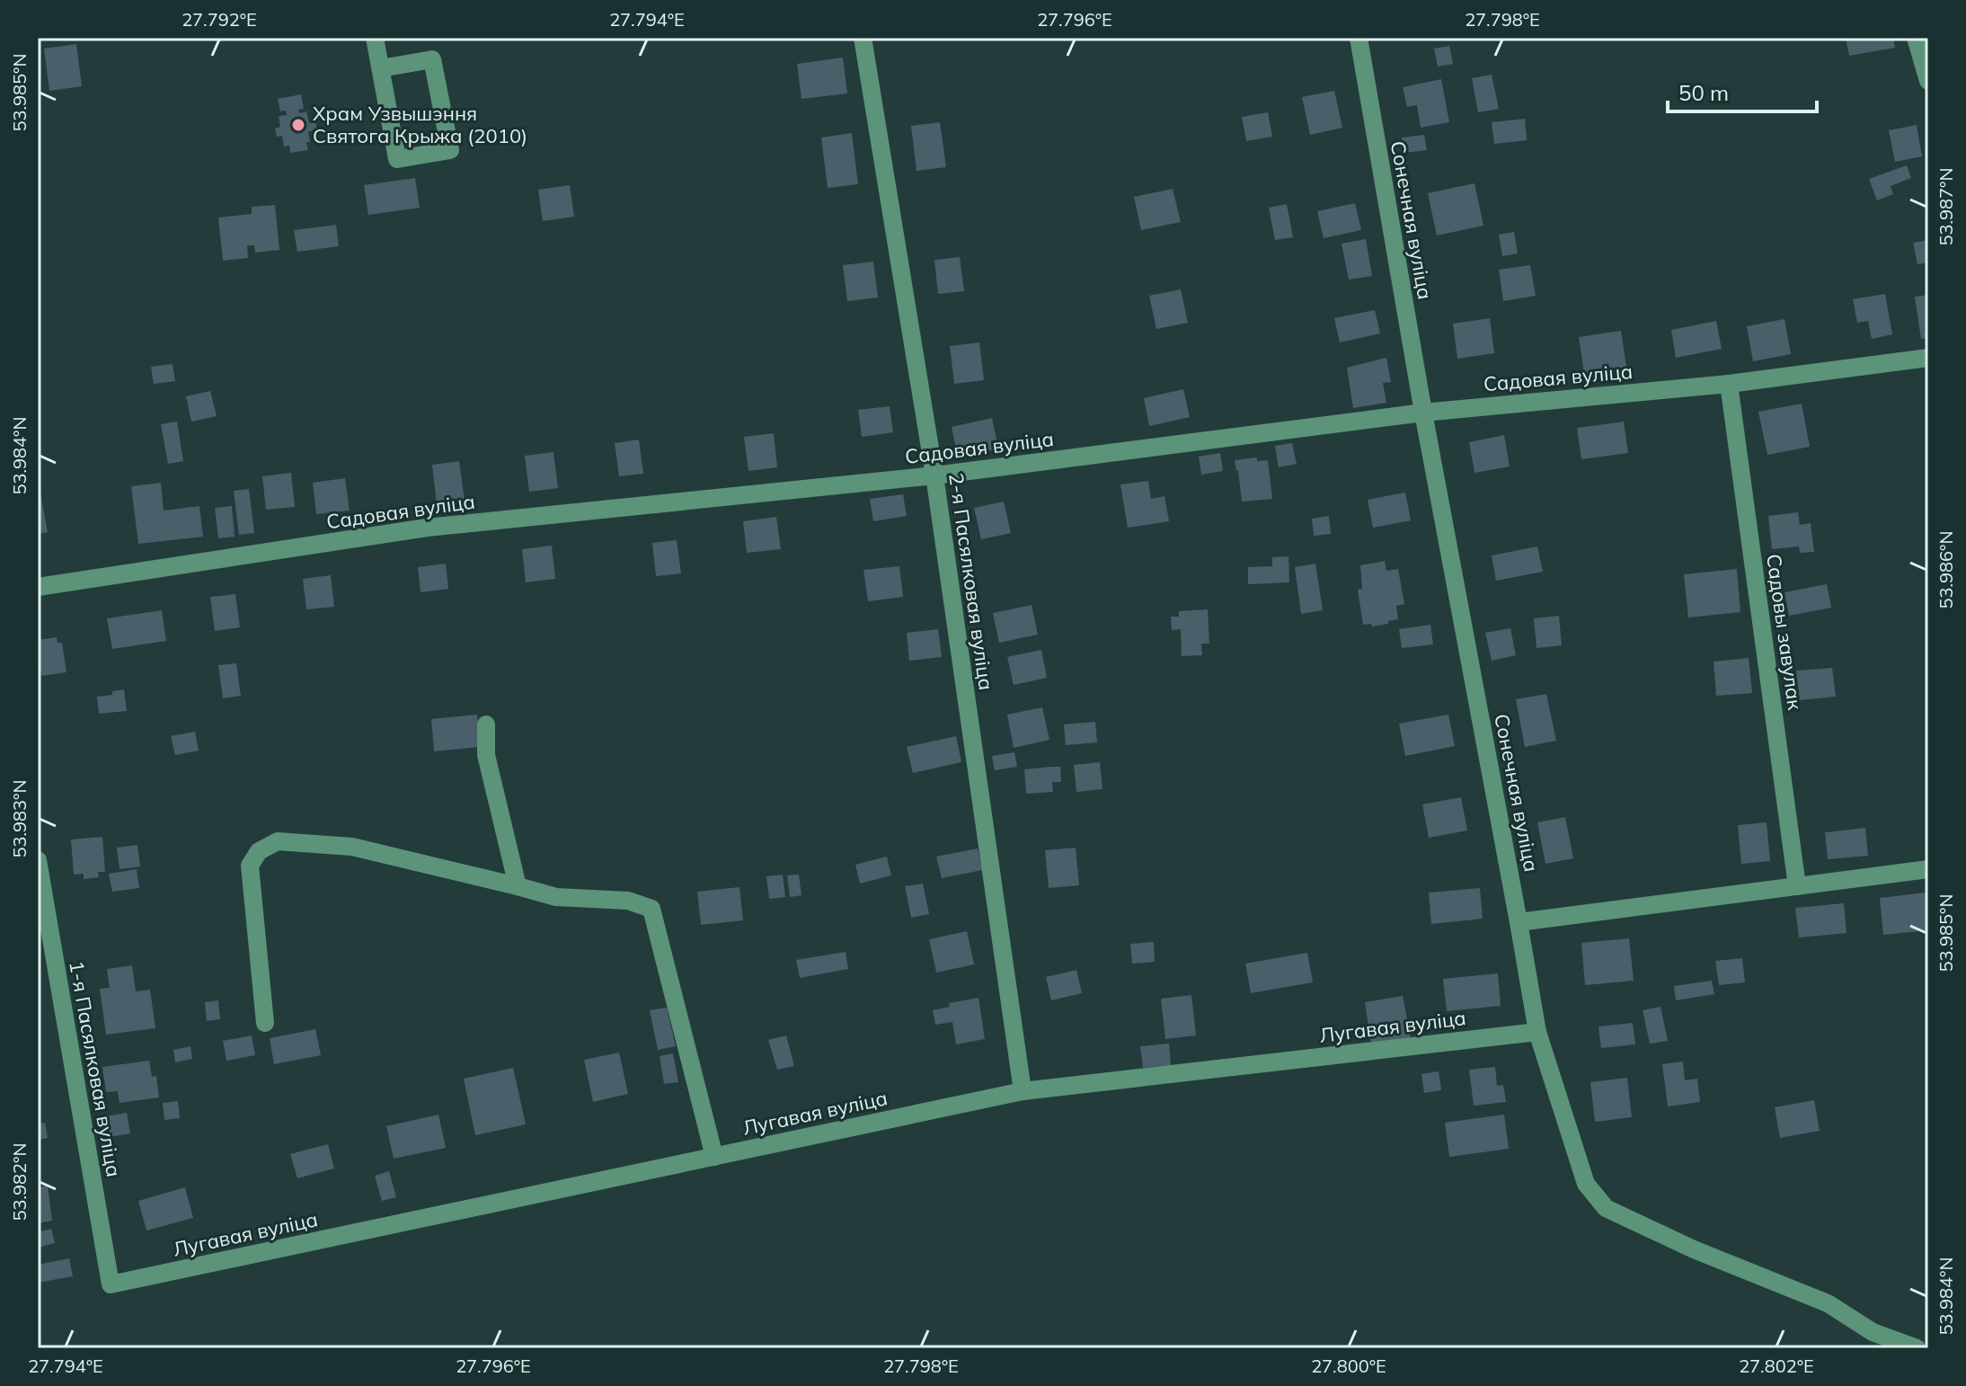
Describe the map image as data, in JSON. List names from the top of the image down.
{
  "streets": {
    "street": [
      "Сонечная вуліца",
      "Садовая вуліца",
      "2-я Пасялковая вуліца",
      "Садовы завулак",
      "Лугавая вуліца",
      "1-я Пасялковая вуліца"
    ]
  },
  "crossings": [
    ["Сонечная вуліца", "Садовая вуліца"],
    ["Сонечная вуліца", "Лугавая вуліца"],
    ["Садовая вуліца", "2-я Пасялковая вуліца"],
    ["Садовая вуліца", "Садовы завулак"],
    ["2-я Пасялковая вуліца", "Лугавая вуліца"],
    ["Лугавая вуліца", "1-я Пасялковая вуліца"]
  ],
  "places": ["Храм Узвышэння Святога Крыжа (2010)"],
  "scale_bar": "50 m",
  "coordinates": [
    "27.792°E",
    "27.794°E",
    "27.796°E",
    "27.798°E",
    "53.985°N",
    "53.987°N",
    "53.984°N",
    "53.986°N",
    "53.983°N",
    "53.982°N",
    "27.800°E",
    "27.802°E"
  ]
}
